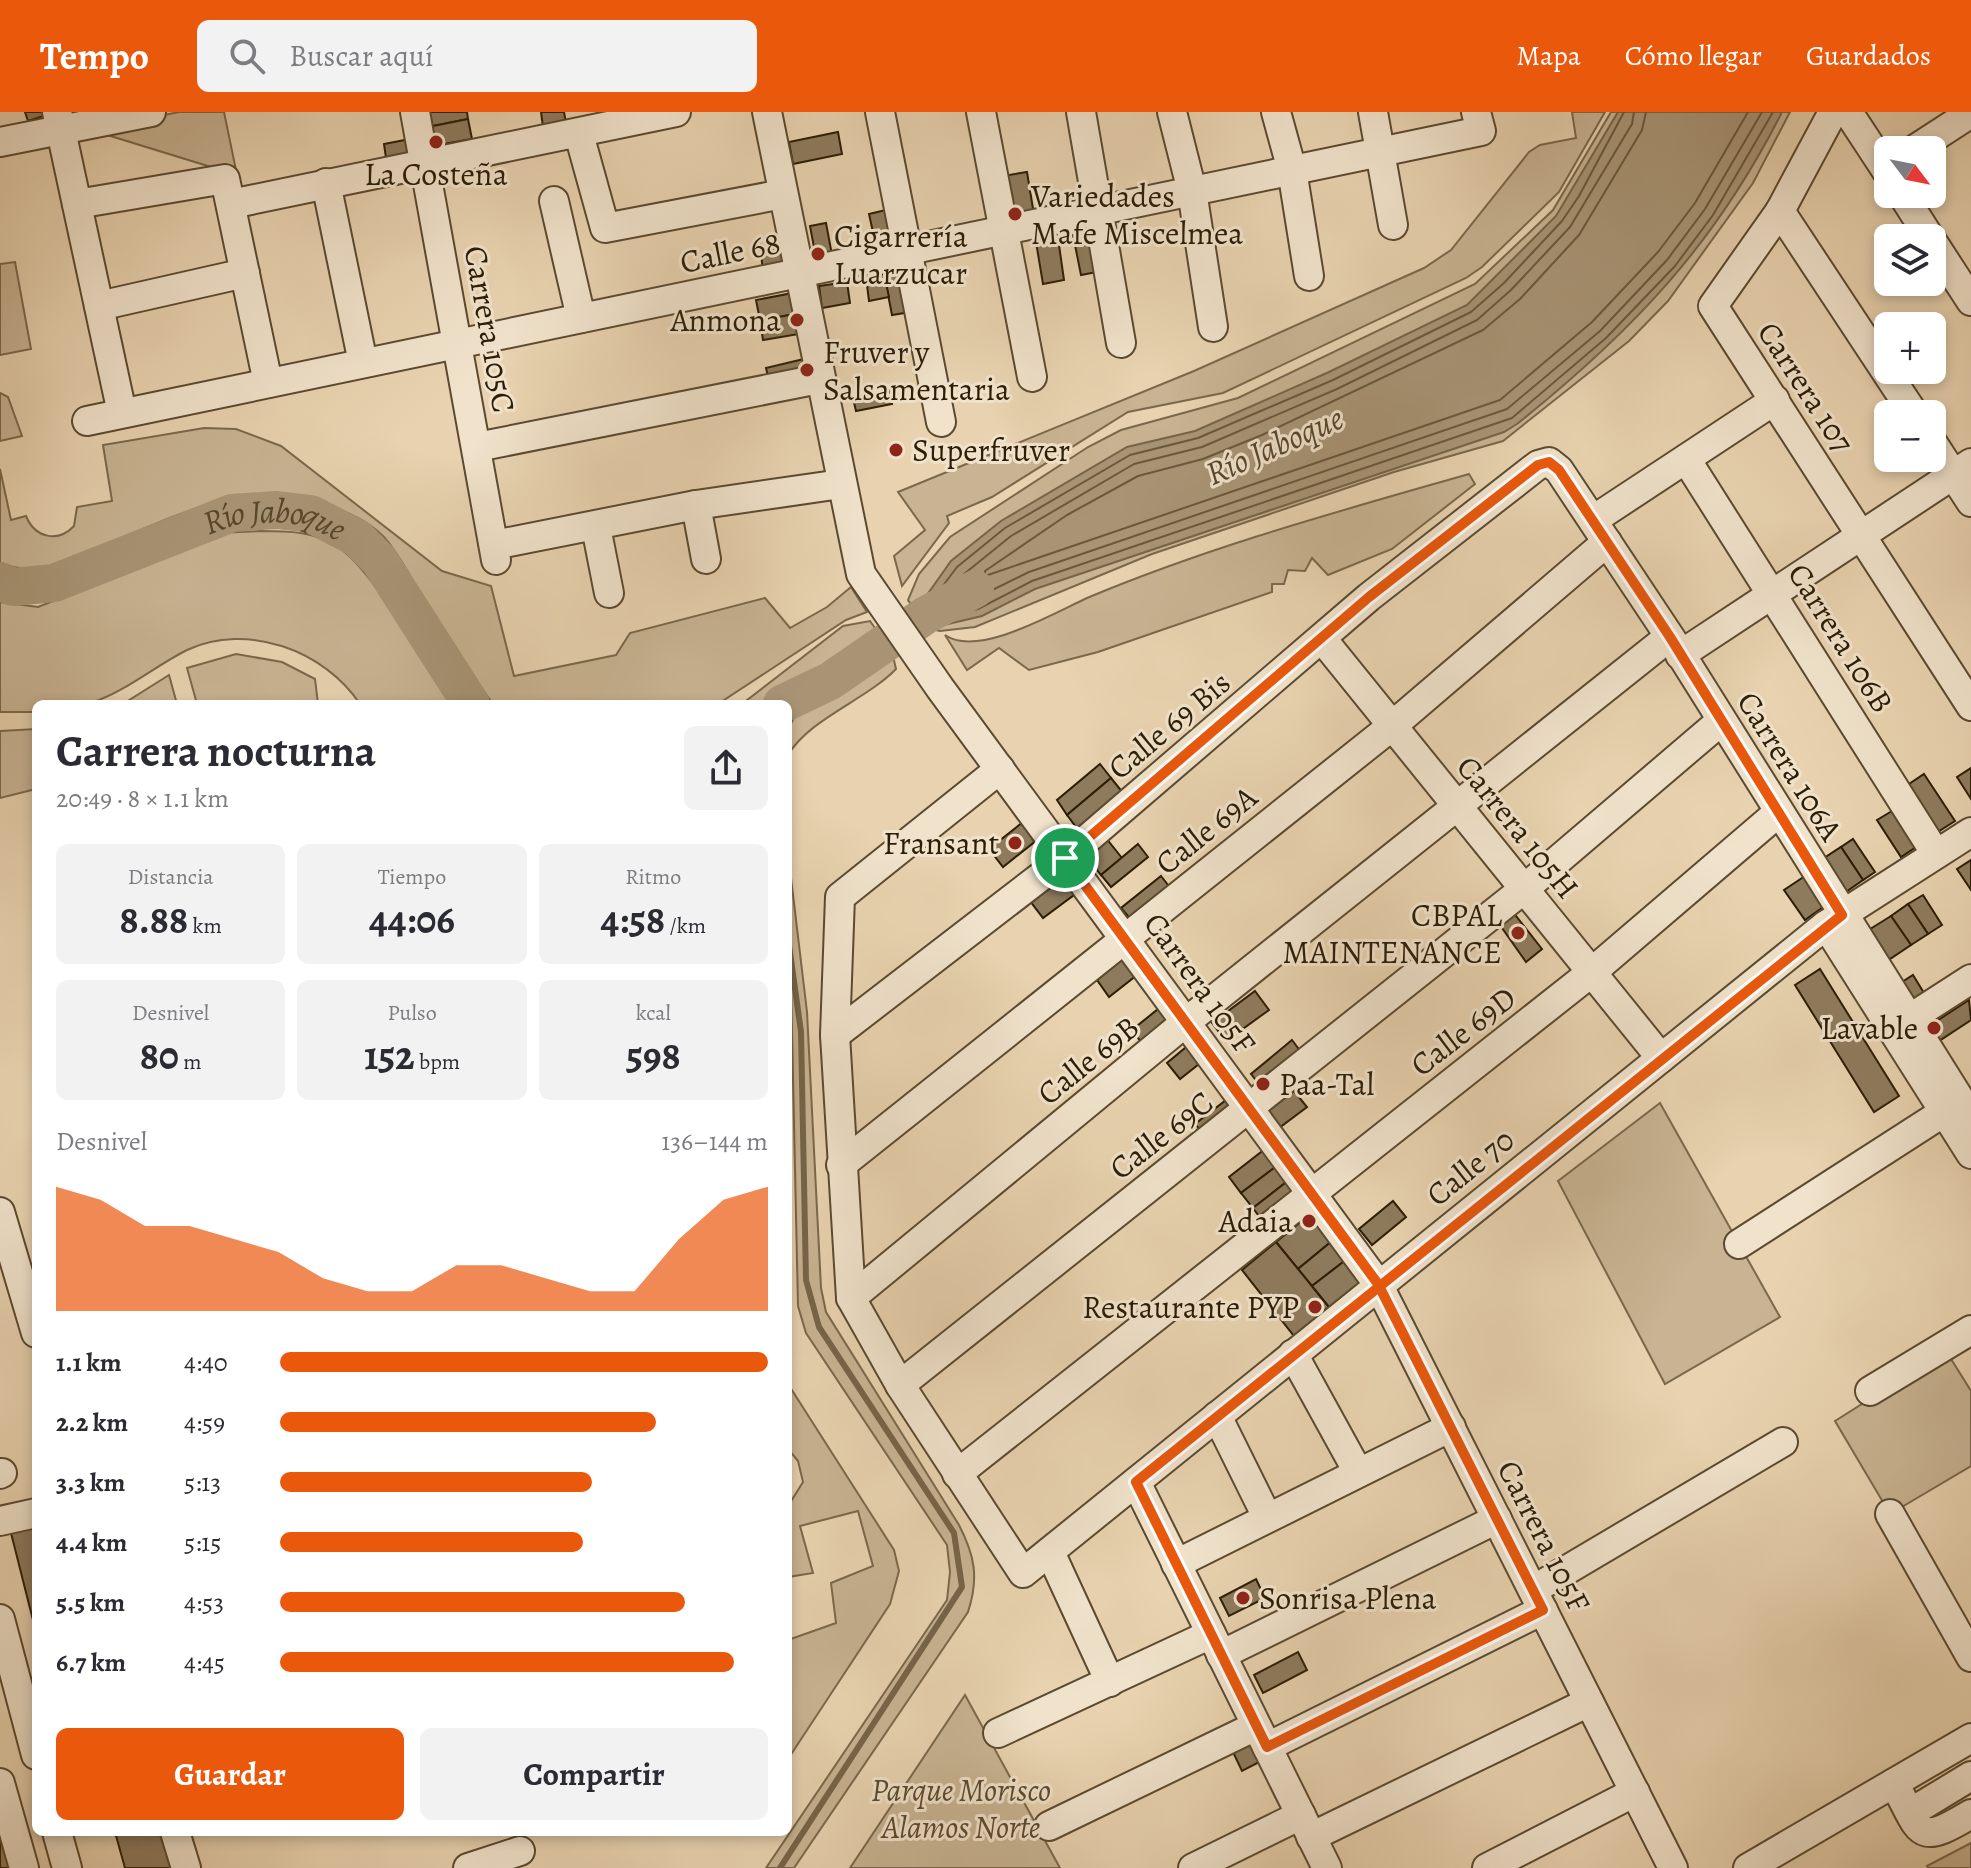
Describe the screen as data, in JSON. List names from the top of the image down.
{
  "streets": {
    "street": [
      "Calle 68",
      "Carrera 105C",
      "Carrera 107",
      "Carrera 106B",
      "Calle 69 Bis",
      "Carrera 106A",
      "Carrera 105H",
      "Calle 69A",
      "Carrera 105F",
      "Calle 69D",
      "Calle 69B",
      "Calle 69C",
      "Calle 70"
    ]
  },
  "crossings": [
    ["Calle 68", "Carrera 105C"],
    ["Calle 68", "Carrera 105F"],
    ["Carrera 107", "Calle 69A"],
    ["Carrera 107", "Calle 69B"],
    ["Carrera 106B", "Calle 69A"],
    ["Carrera 106B", "Calle 69B"],
    ["Carrera 106B", "Calle 70"],
    ["Calle 69 Bis", "Carrera 106A"],
    ["Calle 69 Bis", "Carrera 105H"],
    ["Calle 69 Bis", "Carrera 105F"],
    ["Carrera 106A", "Calle 69A"],
    ["Carrera 106A", "Calle 69D"],
    ["Carrera 106A", "Calle 69B"],
    ["Carrera 106A", "Calle 69C"],
    ["Carrera 106A", "Calle 70"],
    ["Carrera 105H", "Calle 69A"],
    ["Carrera 105H", "Calle 69D"],
    ["Carrera 105H", "Calle 69B"],
    ["Carrera 105H", "Calle 69C"],
    ["Carrera 105H", "Calle 70"],
    ["Calle 69A", "Carrera 105F"],
    ["Carrera 105F", "Calle 69D"],
    ["Carrera 105F", "Calle 69B"],
    ["Carrera 105F", "Calle 69C"],
    ["Carrera 105F", "Calle 70"],
    ["Calle 69D", "Calle 70"]
  ],
  "water": ["Río Jaboque"],
  "parks": ["Parque Morisco Alamos Norte"],
  "places": [
    "La Costeña",
    "Variedades Mafe Miscelmea",
    "Cigarrería Luarzucar",
    "Anmona",
    "Fruver y Salsamentaria",
    "Superfruver",
    "Fransant",
    "CBPAL MAINTENANCE",
    "Lavable",
    "Paa-Tal",
    "Adaia",
    "Restaurante PYP",
    "Sonrisa Plena"
  ],
  "north": "bottom right",
  "page": {
    "header": "Tempo",
    "search": "Buscar aquí",
    "nav": ["Mapa", "Cómo llegar", "Guardados"],
    "map_buttons": ["+", "−"],
    "heading": ["Carrera nocturna", "20:49 · 8 × 1.1 km"],
    "stats": [
      ["Distancia", "8.88 km"],
      ["Tiempo", "44:06"],
      ["Ritmo", "4:58 /km"],
      ["Desnivel", "80 m"],
      ["Pulso", "152 bpm"],
      ["kcal", "598"]
    ],
    "chart": ["Desnivel", "136–144 m"],
    "list": [
      {
        "name": "1.1 km",
        "note": "4:40"
      },
      {
        "name": "2.2 km",
        "note": "4:59"
      },
      {
        "name": "3.3 km",
        "note": "5:13"
      },
      {
        "name": "4.4 km",
        "note": "5:15"
      },
      {
        "name": "5.5 km",
        "note": "4:53"
      },
      {
        "name": "6.7 km",
        "note": "4:45"
      }
    ],
    "buttons": ["Guardar", "Compartir"]
  }
}
